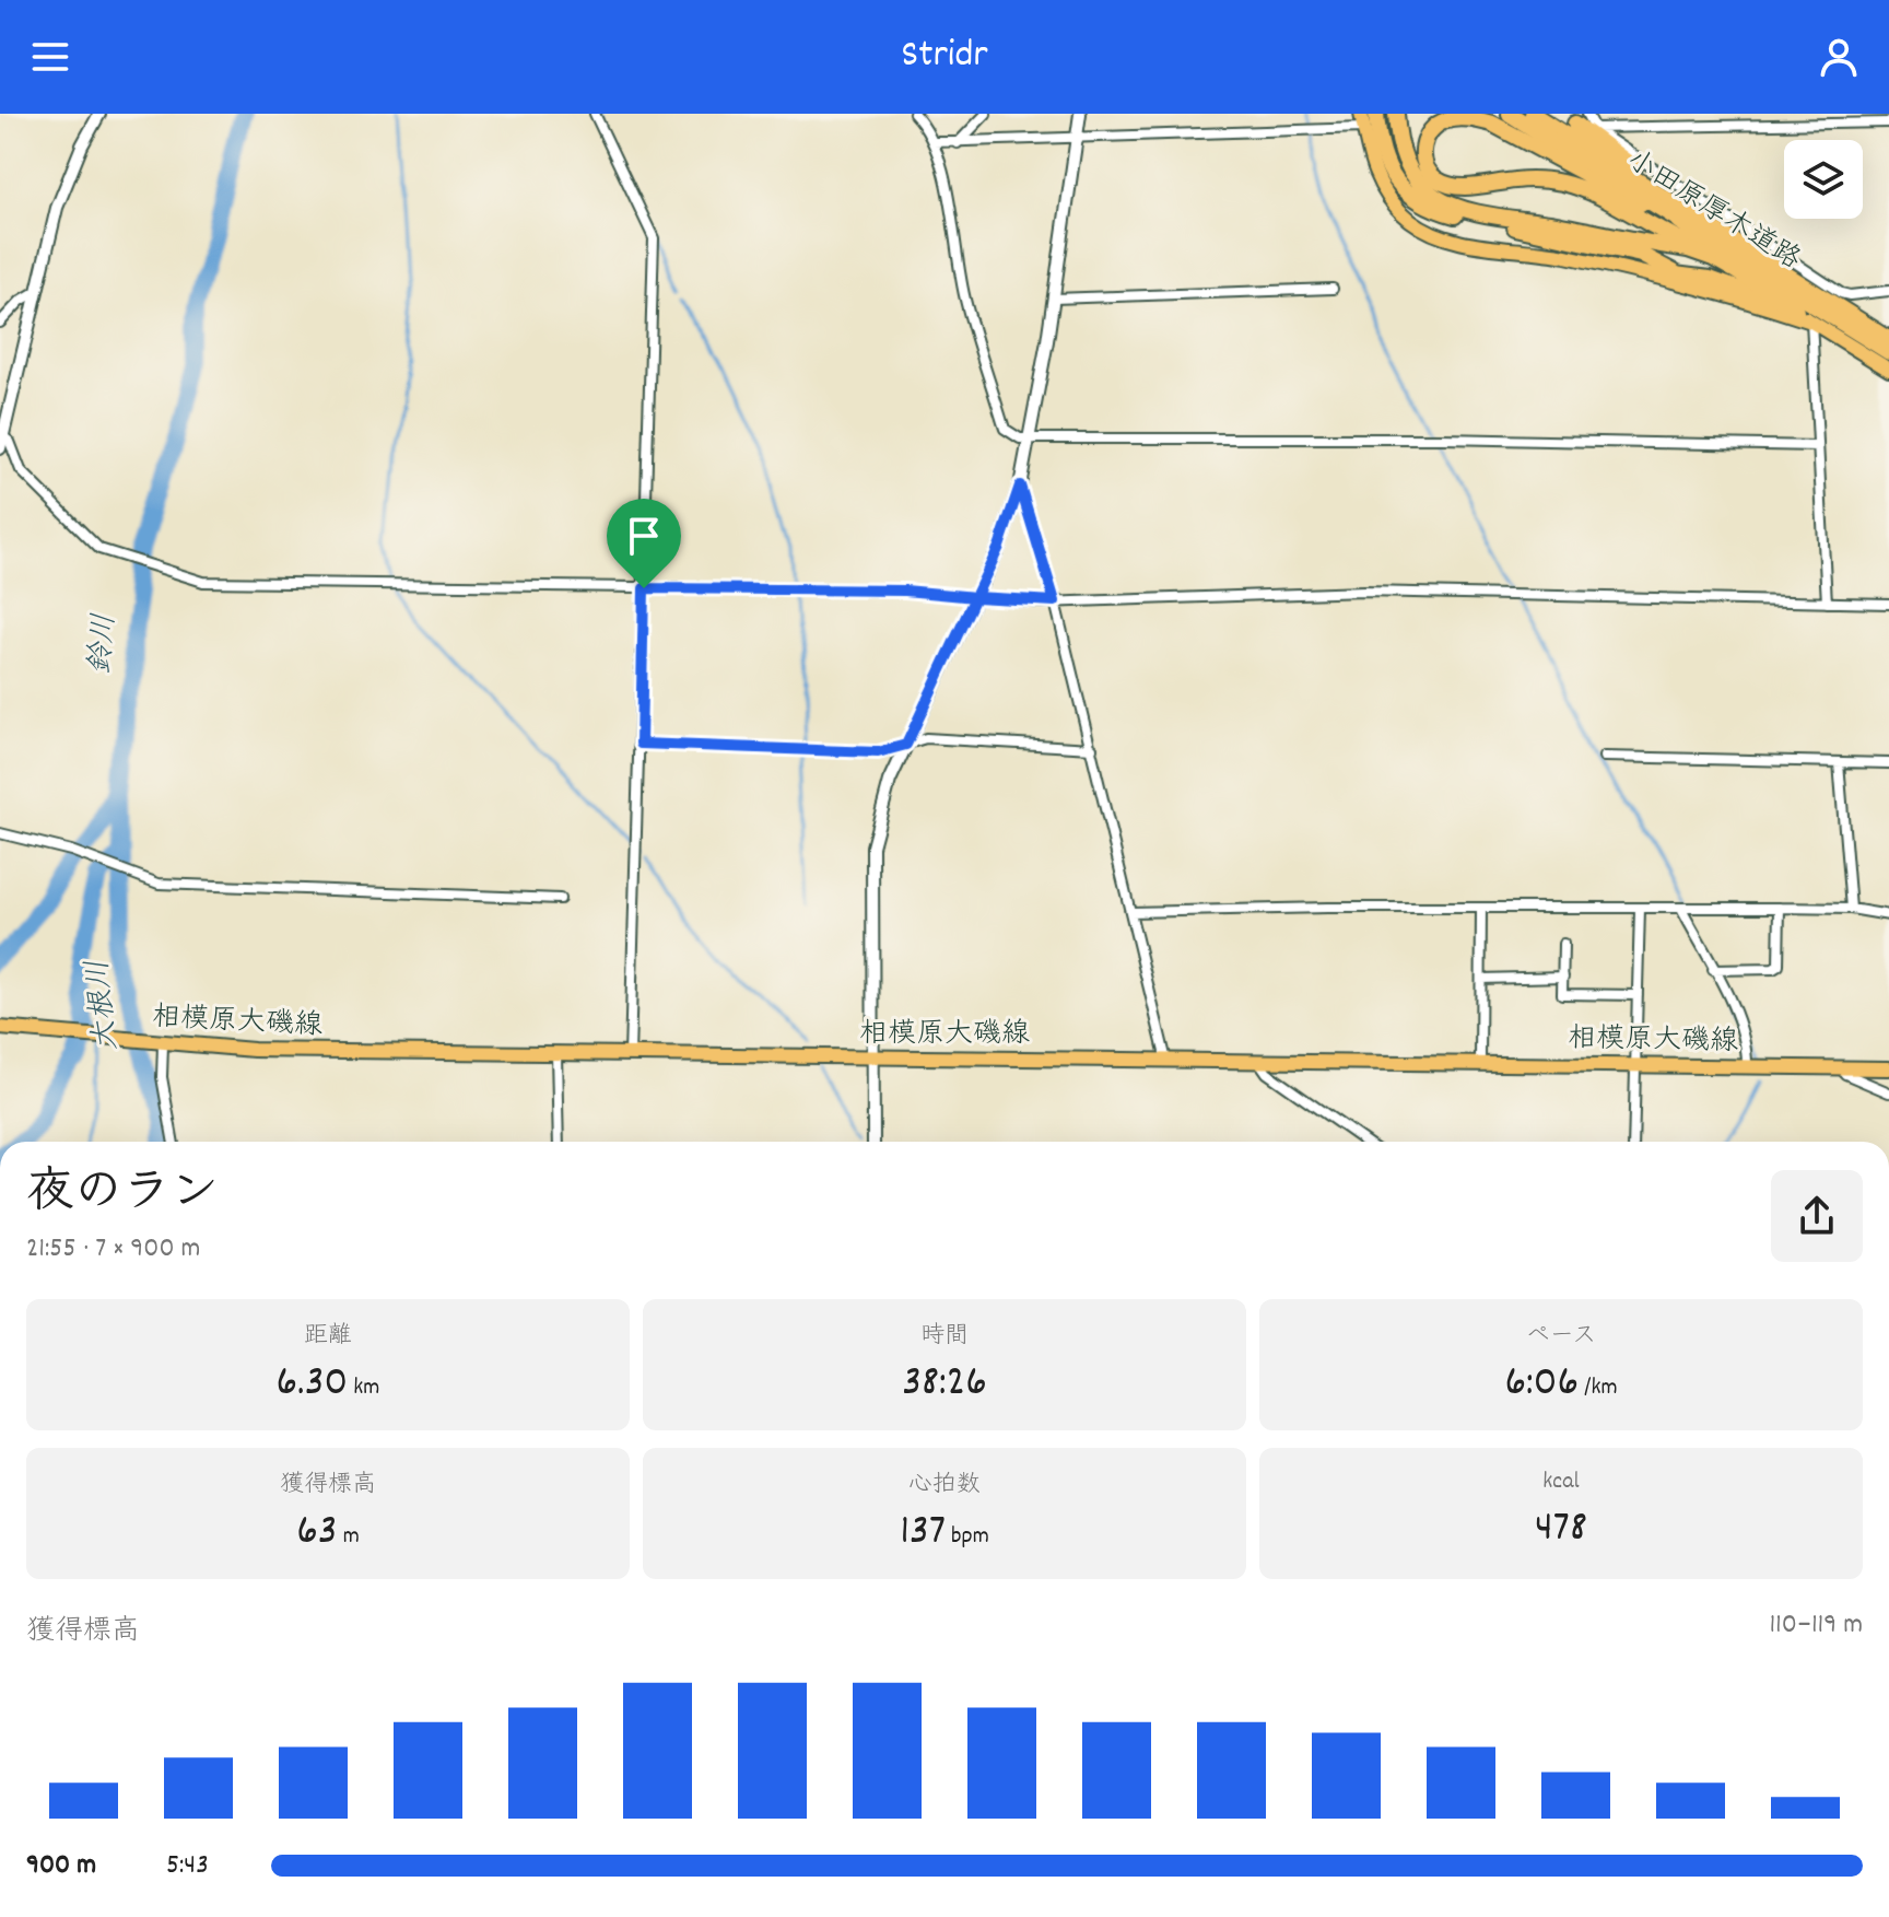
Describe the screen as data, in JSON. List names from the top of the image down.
{
  "streets": {
    "highway": ["小田原厚木道路"],
    "main road": ["相模原大磯線"]
  },
  "water": ["鈴川", "大根川"],
  "page": {
    "header": "Stridr",
    "heading": ["夜のラン", "21:55 · 7 × 900 m"],
    "stats": [
      ["距離", "6.30 km"],
      ["時間", "38:26"],
      ["ペース", "6:06 /km"],
      ["獲得標高", "63 m"],
      ["心拍数", "137 bpm"],
      ["kcal", "478"]
    ],
    "chart": ["獲得標高", "110–119 m"],
    "list": [
      {
        "name": "900 m",
        "note": "5:43"
      }
    ]
  }
}
